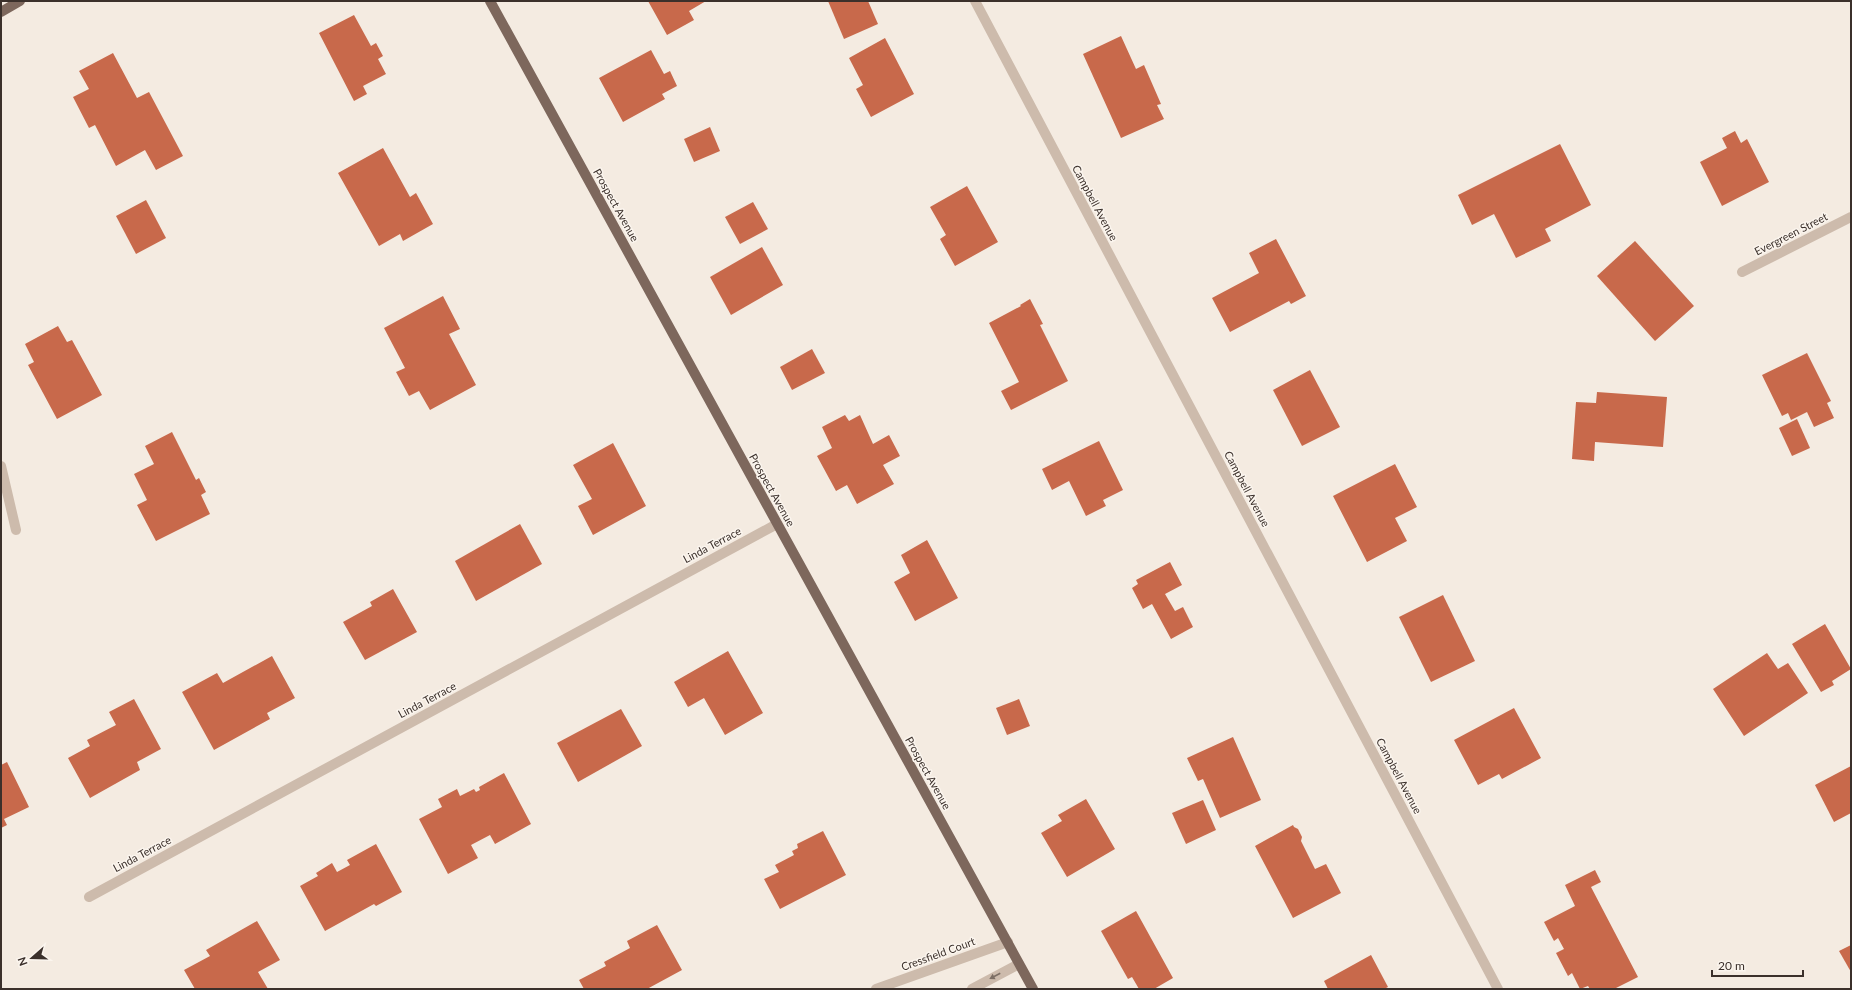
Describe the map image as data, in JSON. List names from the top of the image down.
{
  "streets": {
    "main road": ["Prospect Avenue"],
    "street": [
      "Campbell Avenue",
      "Evergreen Street",
      "Linda Terrace",
      "Cressfield Court"
    ]
  },
  "crossings": [
    ["Prospect Avenue", "Linda Terrace"],
    ["Prospect Avenue", "Cressfield Court"]
  ],
  "scale_bar": "20 m",
  "north": "left"
}
